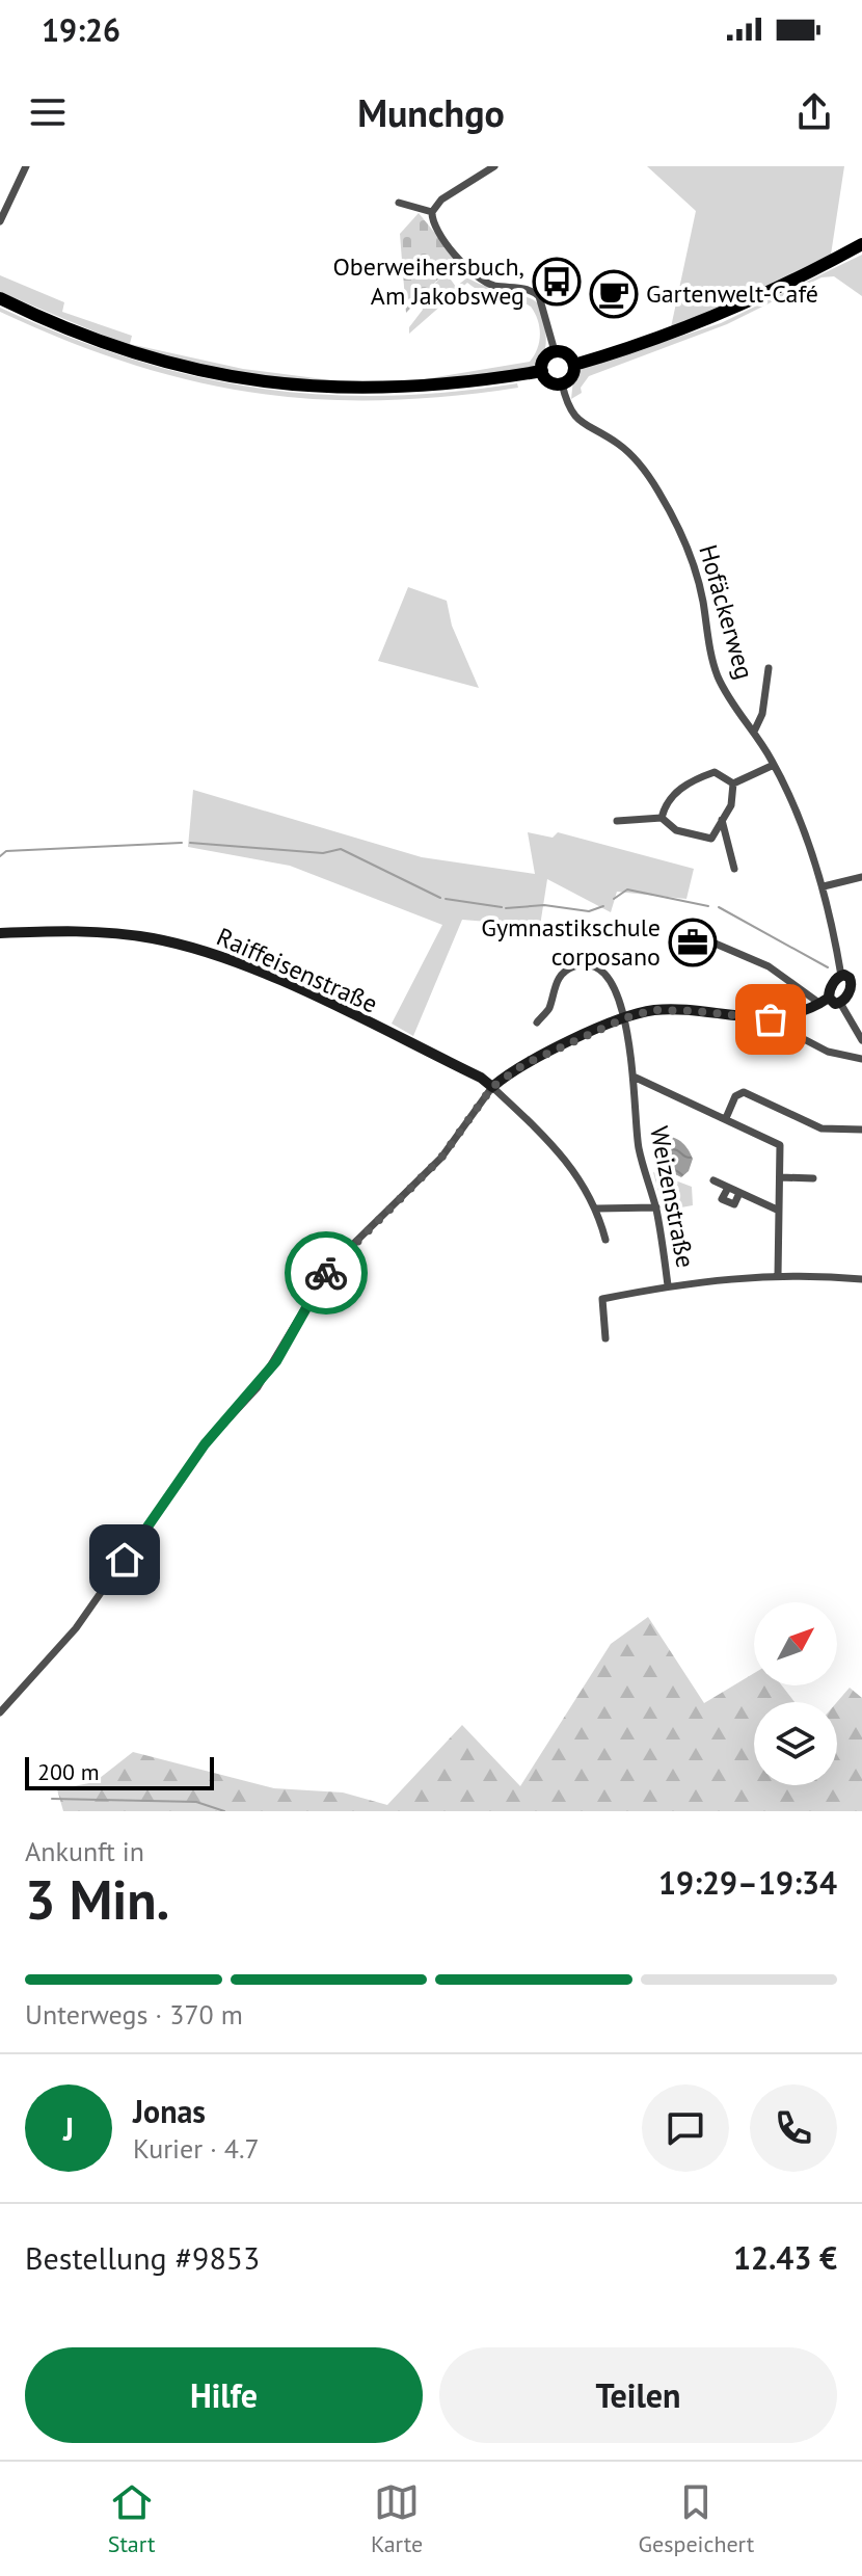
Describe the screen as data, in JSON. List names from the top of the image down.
{
  "streets": {
    "street": ["Hofäckerweg", "Raiffeisenstraße", "Weizenstraße"]
  },
  "places": {
    "bus stop": ["Oberweihersbuch, Am Jakobsweg"],
    "cafe": ["Gartenwelt-Café"],
    "office": ["Gymnastikschule corposano"]
  },
  "scale_bar": "200 m",
  "north": "top right",
  "page": {
    "status": "19:26",
    "header": "Munchgo",
    "scale": "200 m",
    "heading": ["3 Min.", "Ankunft in", "19:29–19:34"],
    "panel": [
      "Jonas",
      "Kurier · 4.7",
      "Bestellung #9853",
      "12.43 €"
    ],
    "bar": "Unterwegs · 370 m",
    "round": "J",
    "buttons": ["Hilfe", "Teilen"],
    "tabs": ["Start", "Karte", "Gespeichert"]
  }
}
